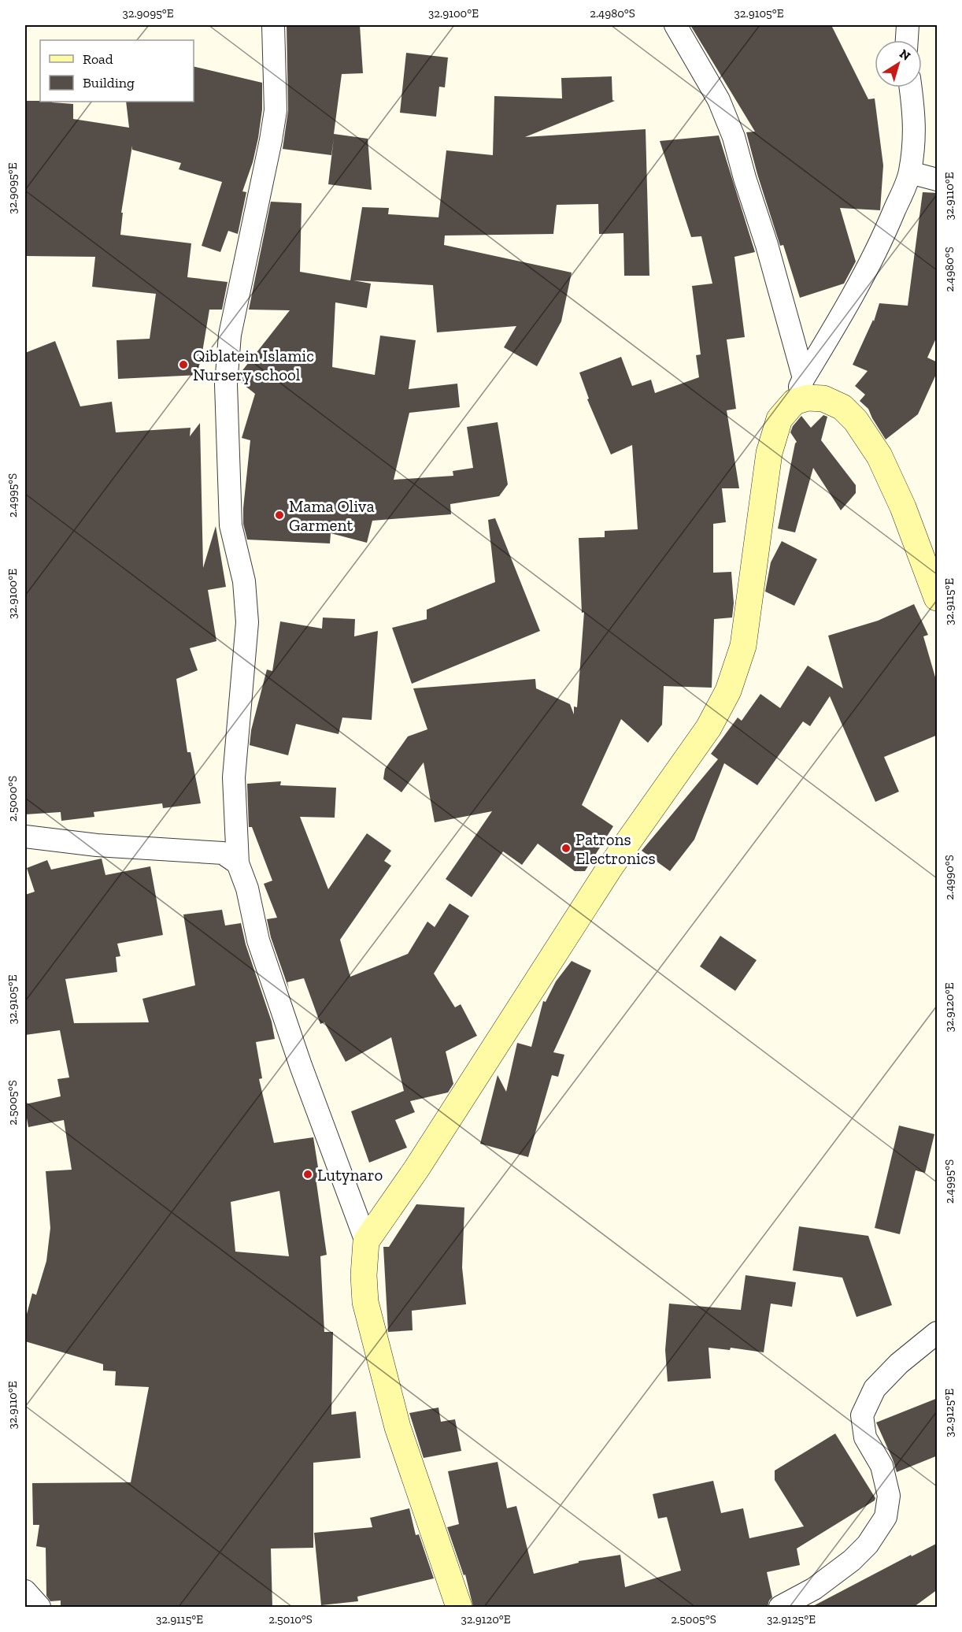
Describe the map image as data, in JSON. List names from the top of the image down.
{
  "places": [
    "Qiblatein Islamic Nursery school",
    "Mama Oliva Garment",
    "Patrons Electronics",
    "Lutynaro"
  ],
  "legend": ["Road", "Building"],
  "north": "top right",
  "coordinates": [
    "32.9095°E",
    "32.9100°E",
    "2.4980°S",
    "32.9105°E",
    "32.9110°E",
    "2.4995°S",
    "32.9115°E",
    "2.5000°S",
    "2.4990°S",
    "32.9120°E",
    "2.5005°S",
    "32.9125°E",
    "2.5010°S"
  ]
}
